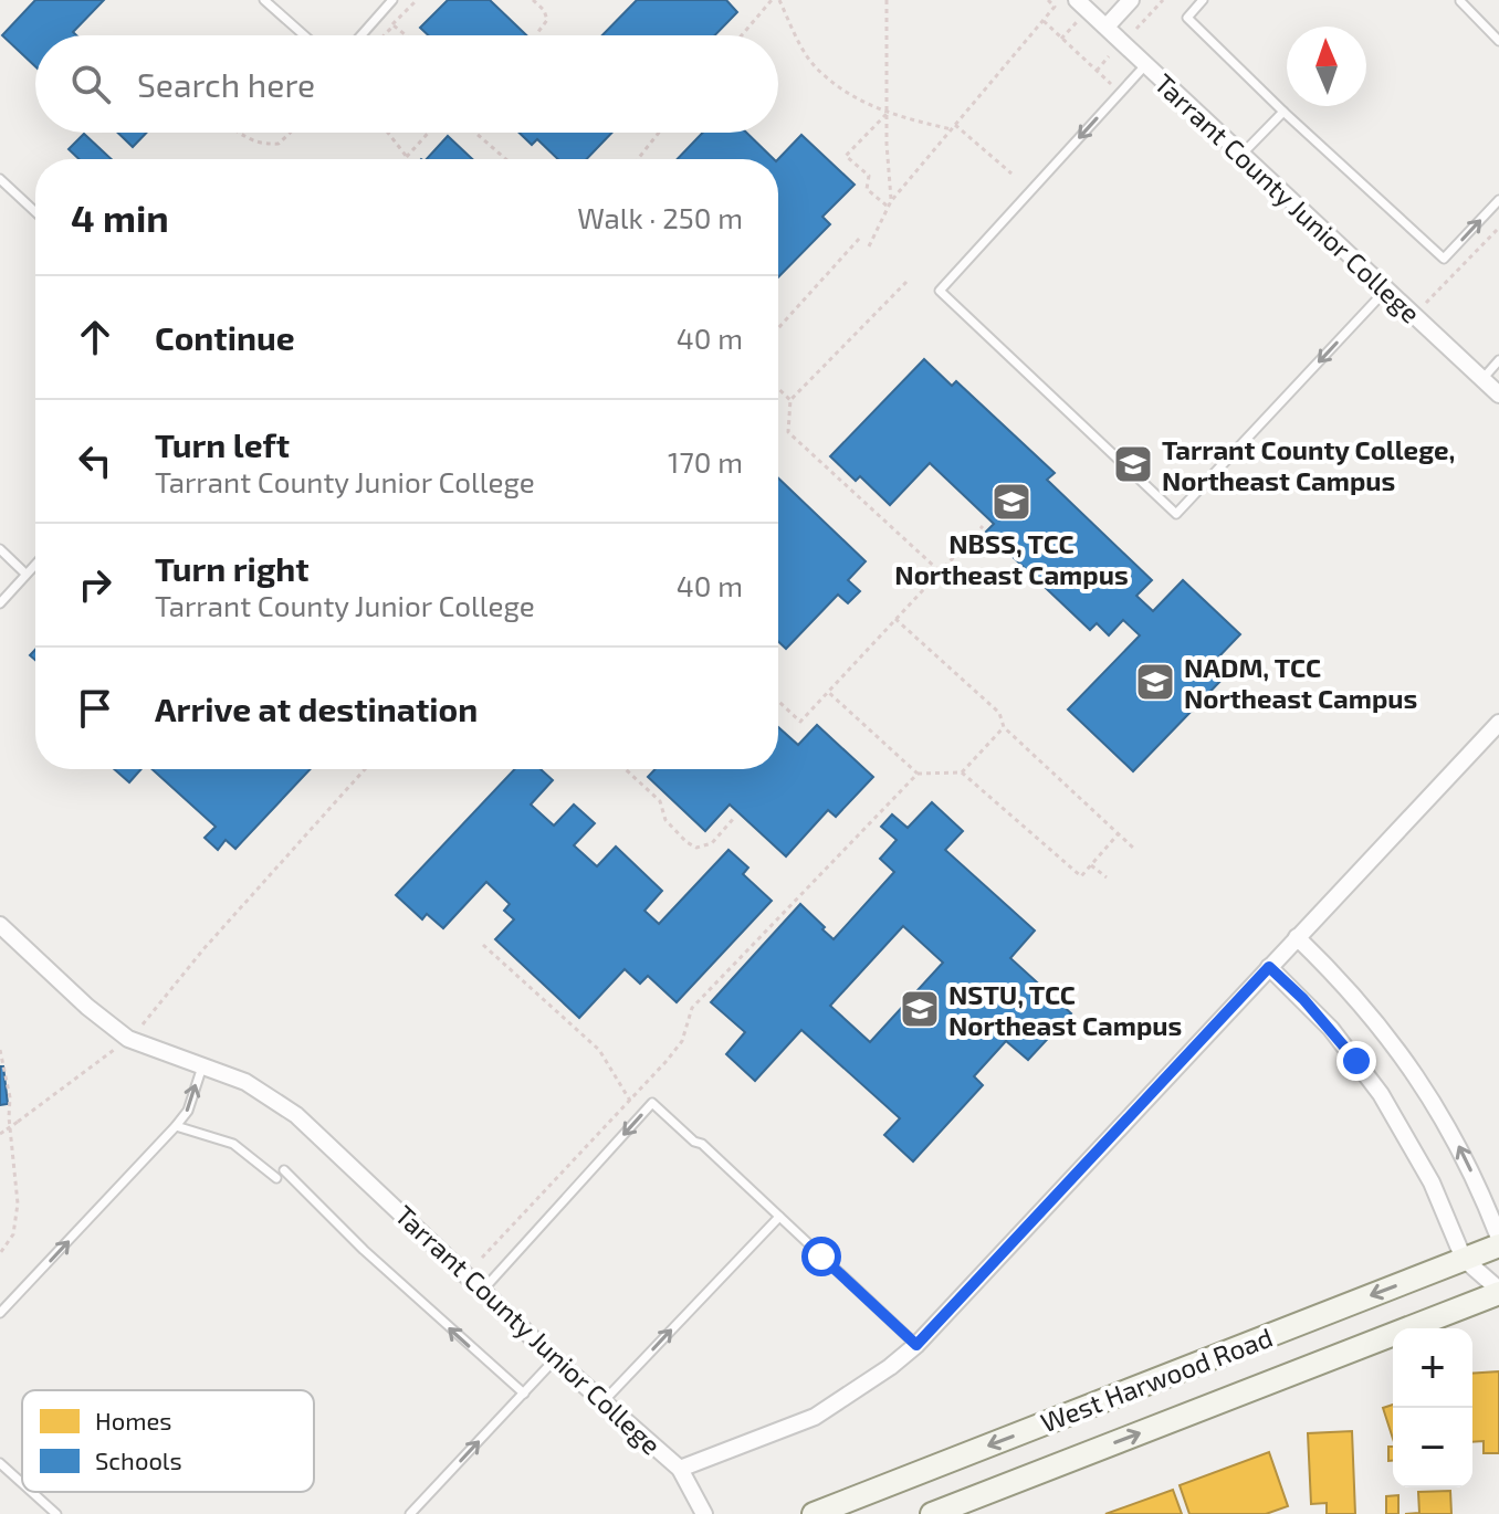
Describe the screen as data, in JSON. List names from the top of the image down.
{
  "streets": {
    "main road": ["West Harwood Road"],
    "street": ["Tarrant County Junior College"]
  },
  "places": {
    "school or university": [
      "Tarrant County College, Northeast Campus",
      "NBSS, TCC Northeast Campus",
      "NADM, TCC Northeast Campus",
      "NSTU, TCC Northeast Campus"
    ]
  },
  "legend": ["Homes", "Schools"],
  "north": "top",
  "page": {
    "search": "Search here",
    "heading": ["4 min", "Walk · 250 m"],
    "list": [
      ["Continue", "40 m"],
      ["Turn left", "Tarrant County Junior College", "170 m"],
      ["Turn right", "Tarrant County Junior College", "40 m"],
      "Arrive at destination"
    ],
    "map_buttons": ["+", "−"]
  }
}
